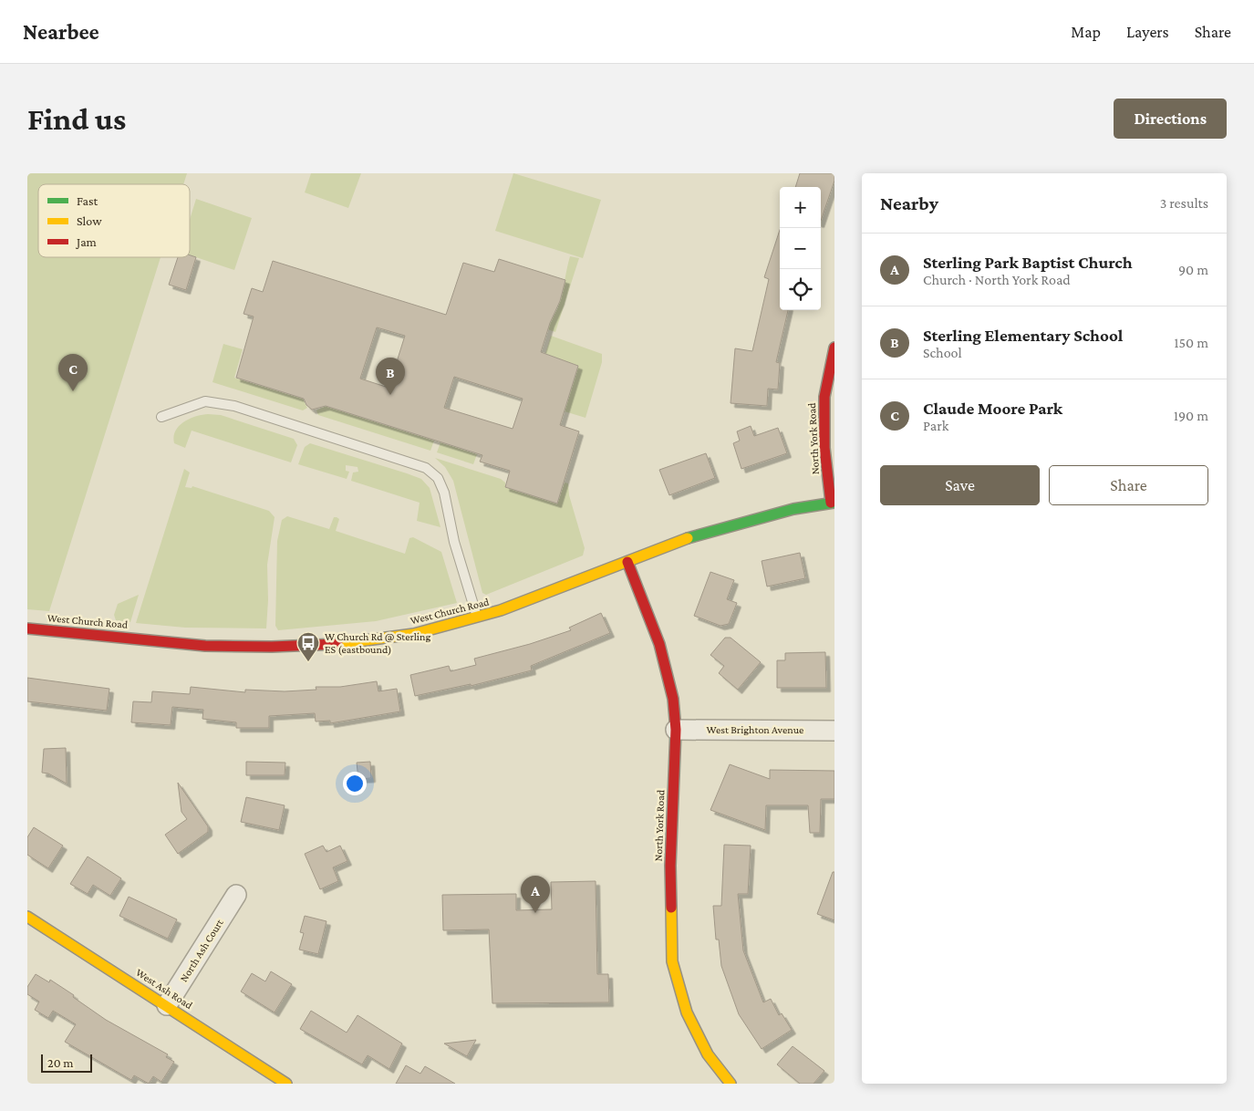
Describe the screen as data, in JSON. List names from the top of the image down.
{
  "streets": {
    "street": [
      "North York Road",
      "West Church Road",
      "West Brighton Avenue",
      "North Ash Court",
      "West Ash Road"
    ]
  },
  "crossings": [
    ["North York Road", "West Church Road"],
    ["North York Road", "West Brighton Avenue"],
    ["North Ash Court", "West Ash Road"]
  ],
  "places": {
    "bus stop": ["W Church Rd @ Sterling ES (eastbound)"]
  },
  "legend": ["Fast", "Slow", "Jam"],
  "scale_bar": "20 m",
  "page": {
    "header": "Nearbee",
    "nav": ["Map", "Layers", "Share"],
    "buttons": [
      "Directions",
      ["Save", "Share"]
    ],
    "title": "Find us",
    "heading": ["Nearby", "3 results"],
    "map_buttons": ["+", "−"],
    "list": [
      {
        "mark": "A",
        "name": "Sterling Park Baptist Church",
        "note": "Church · North York Road",
        "value": "90 m"
      },
      {
        "mark": "B",
        "name": "Sterling Elementary School",
        "note": "School",
        "value": "150 m"
      },
      {
        "mark": "C",
        "name": "Claude Moore Park",
        "note": "Park",
        "value": "190 m"
      }
    ],
    "pins": ["C", "B", "A"],
    "scale": "20 m"
  }
}
